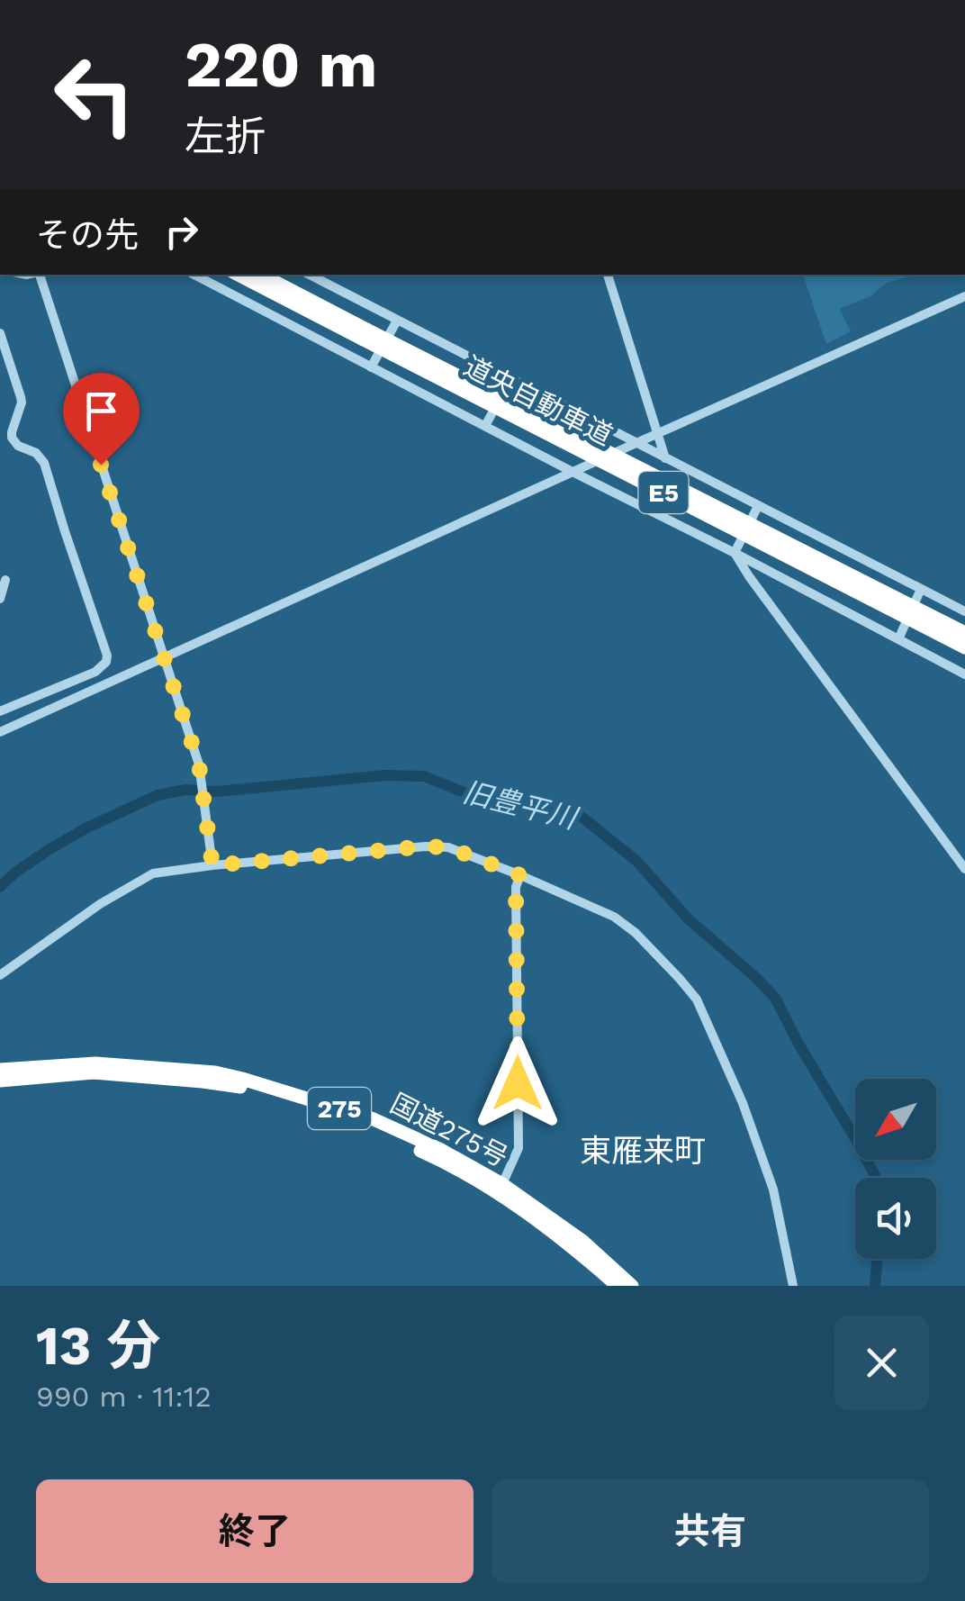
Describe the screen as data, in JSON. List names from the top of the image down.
{
  "streets": {
    "highway": [
      "道央自動車道",
      "E5",
      "275",
      "国道275号"
    ]
  },
  "districts": ["東雁来町"],
  "water": ["旧豊平川"],
  "north": "bottom left",
  "page": {
    "turn": ["220 m", "左折"],
    "then": "その先",
    "heading": ["13 分", "990 m · 11:12"],
    "buttons": ["終了", "共有"]
  }
}
